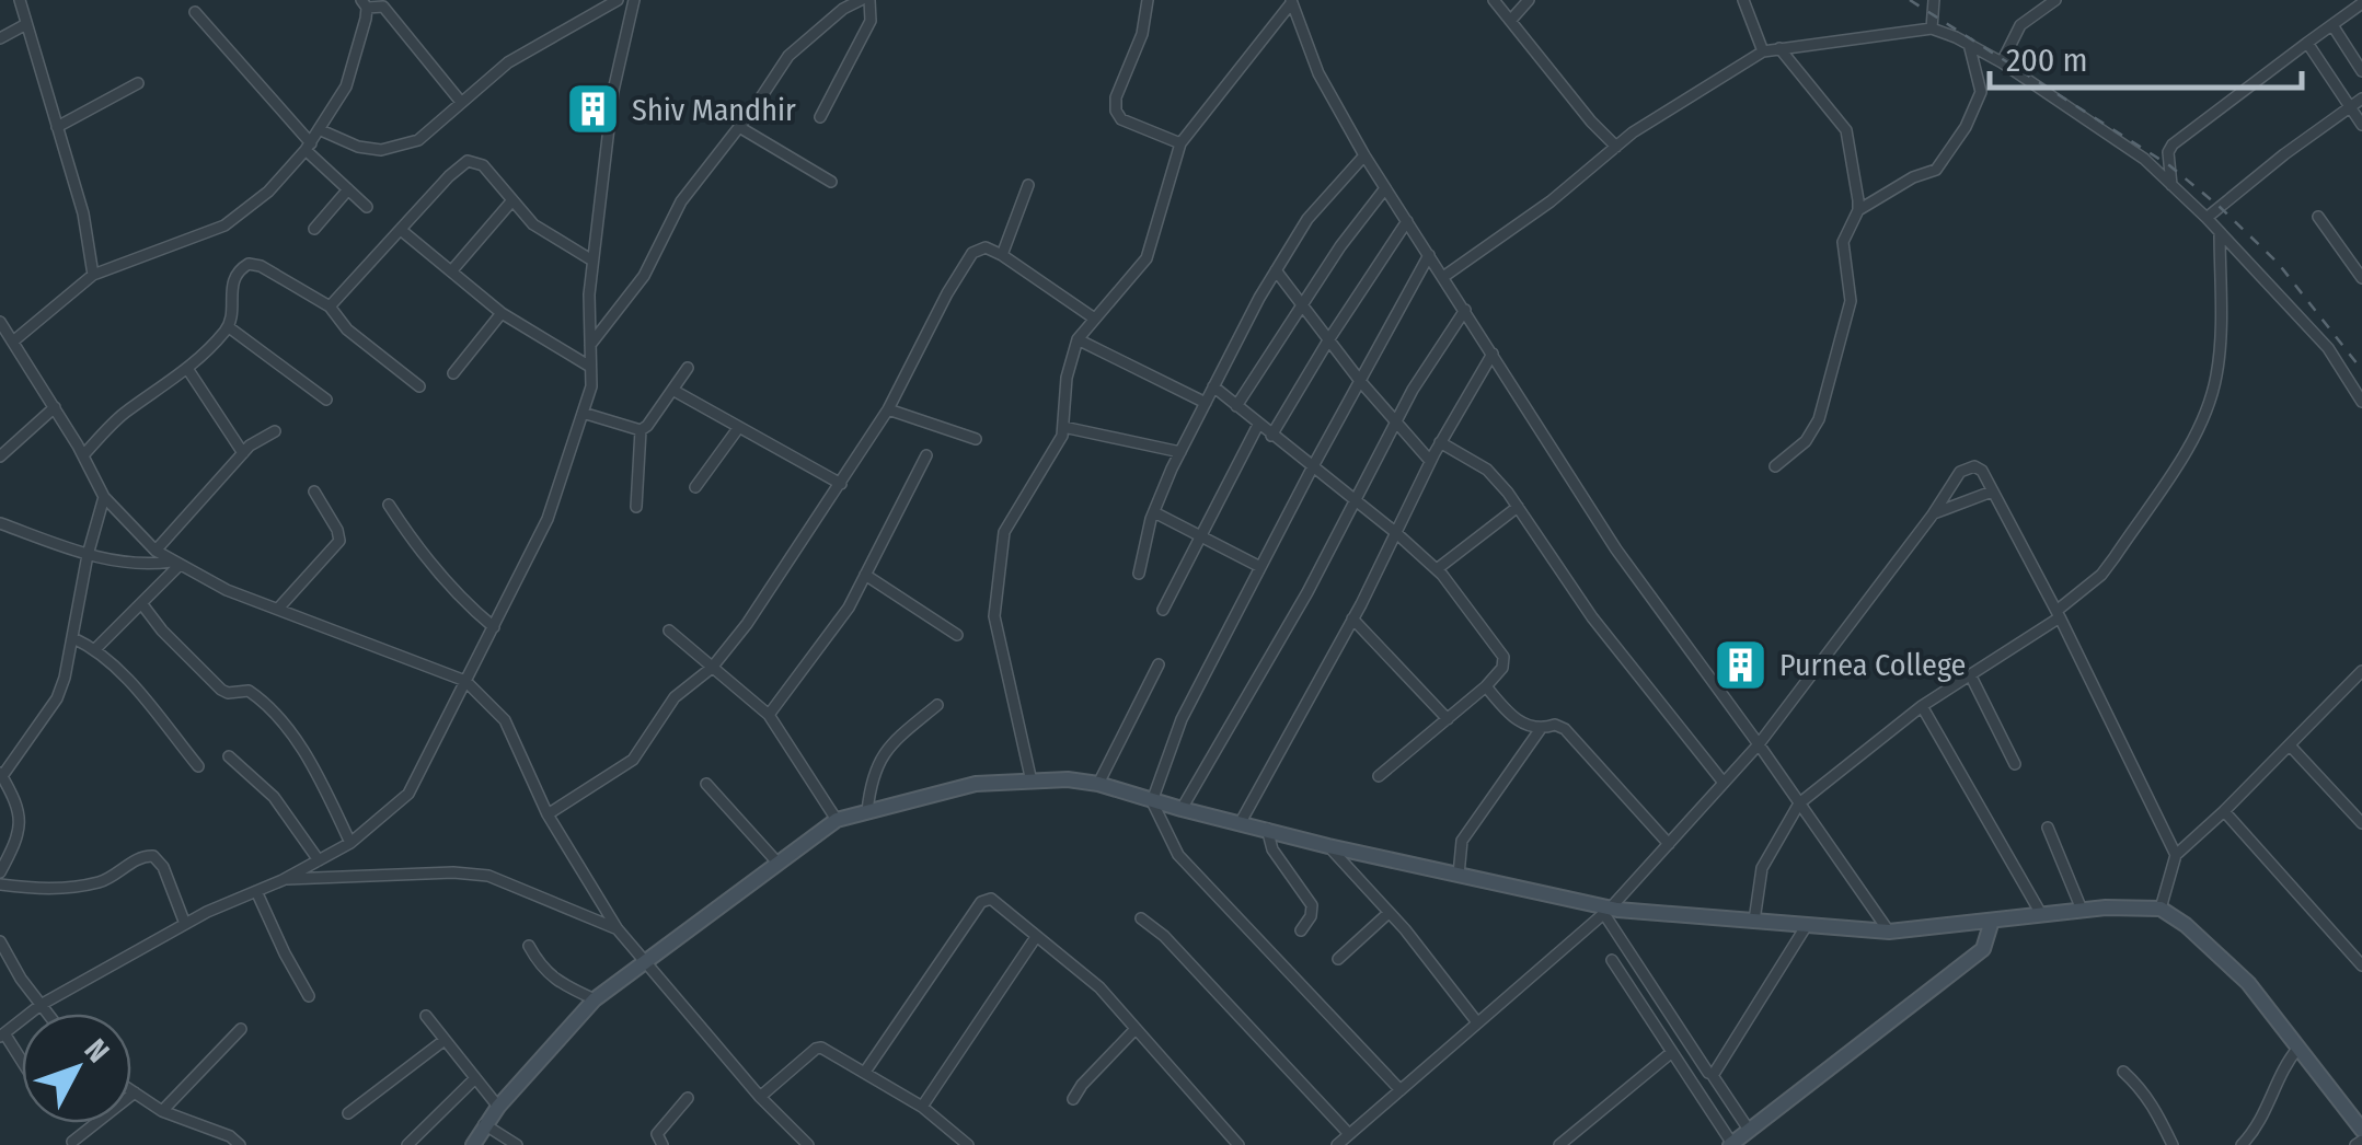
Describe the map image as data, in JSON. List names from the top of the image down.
{
  "places": {
    "building": ["Shiv Mandhir", "Purnea College"]
  },
  "scale_bar": "200 m",
  "north": "top right"
}
